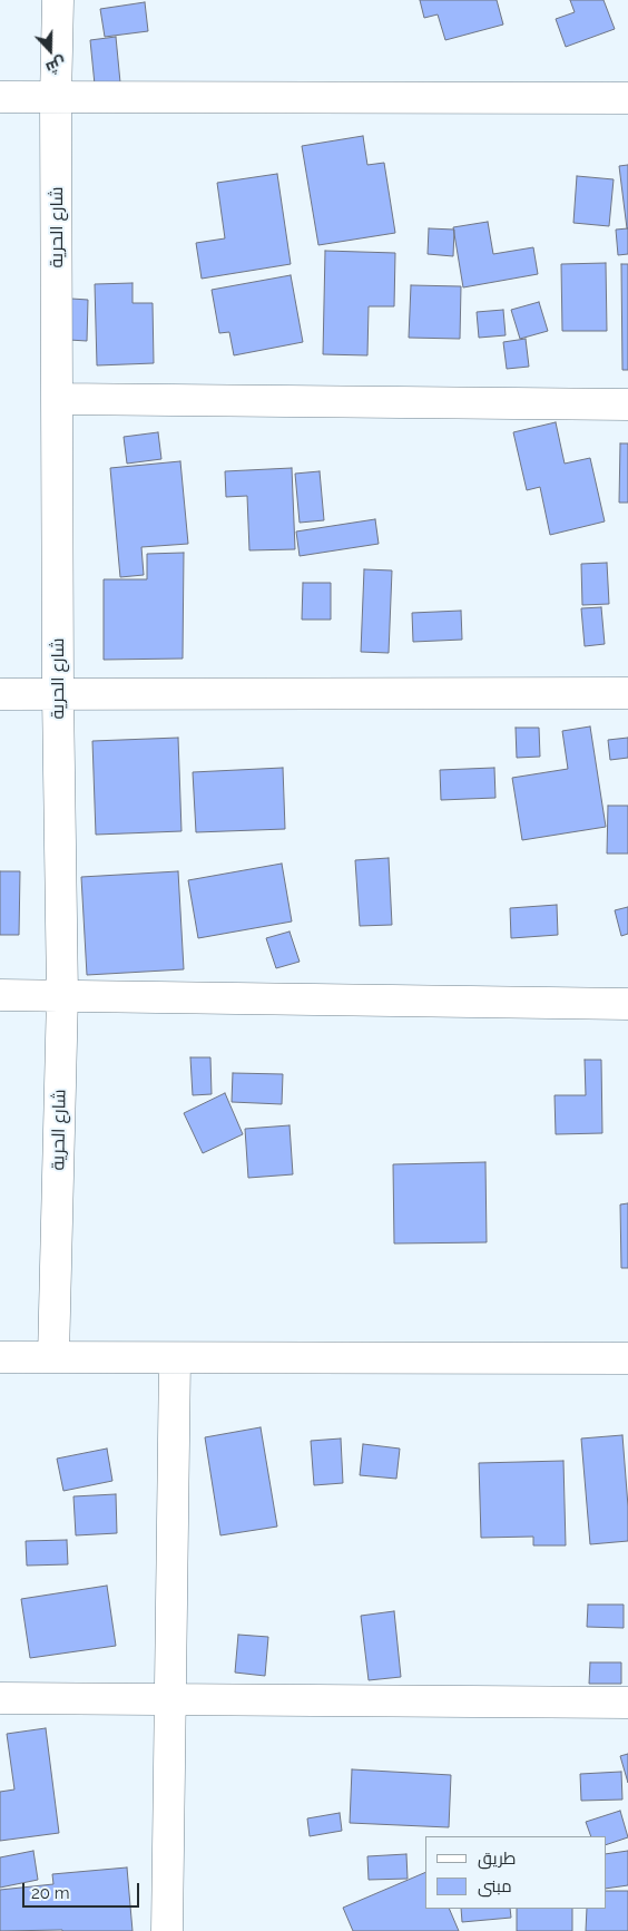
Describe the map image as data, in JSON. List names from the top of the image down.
{
  "streets": {
    "street": ["شارع الحرية"]
  },
  "legend": ["طريق", "مبنى"],
  "scale_bar": "20 m",
  "north": "bottom"
}
